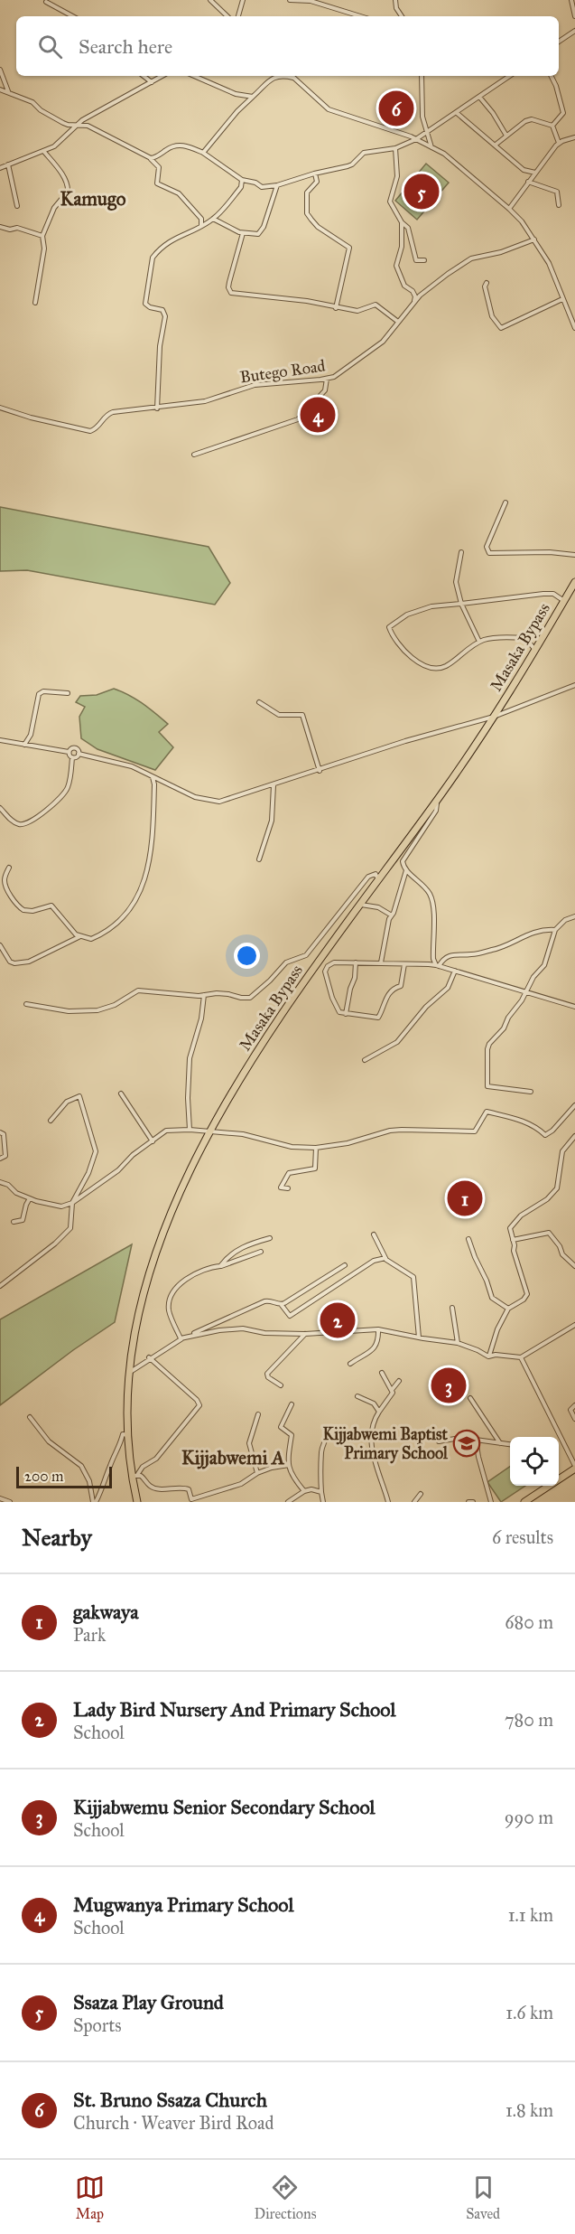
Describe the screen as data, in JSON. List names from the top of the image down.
{
  "streets": {
    "highway": ["Masaka Bypass"],
    "street": ["Butego Road"]
  },
  "districts": ["Kamugo", "Kijjabwemi A"],
  "places": {
    "school or university": ["Kijjabwemi Baptist Primary School"]
  },
  "scale_bar": "200 m",
  "page": {
    "search": "Search here",
    "pins": [
      "6",
      "5",
      "4",
      "1",
      "2",
      "3"
    ],
    "scale": "200 m",
    "heading": ["Nearby", "6 results"],
    "list": [
      {
        "mark": "1",
        "name": "gakwaya",
        "note": "Park",
        "value": "680 m"
      },
      {
        "mark": "2",
        "name": "Lady Bird Nursery And Primary School",
        "note": "School",
        "value": "780 m"
      },
      {
        "mark": "3",
        "name": "Kijjabwemu Senior Secondary School",
        "note": "School",
        "value": "990 m"
      },
      {
        "mark": "4",
        "name": "Mugwanya Primary School",
        "note": "School",
        "value": "1.1 km"
      },
      {
        "mark": "5",
        "name": "Ssaza Play Ground",
        "note": "Sports",
        "value": "1.6 km"
      },
      {
        "mark": "6",
        "name": "St. Bruno Ssaza Church",
        "note": "Church · Weaver Bird Road",
        "value": "1.8 km"
      }
    ],
    "nav": ["Map", "Directions", "Saved"]
  }
}
